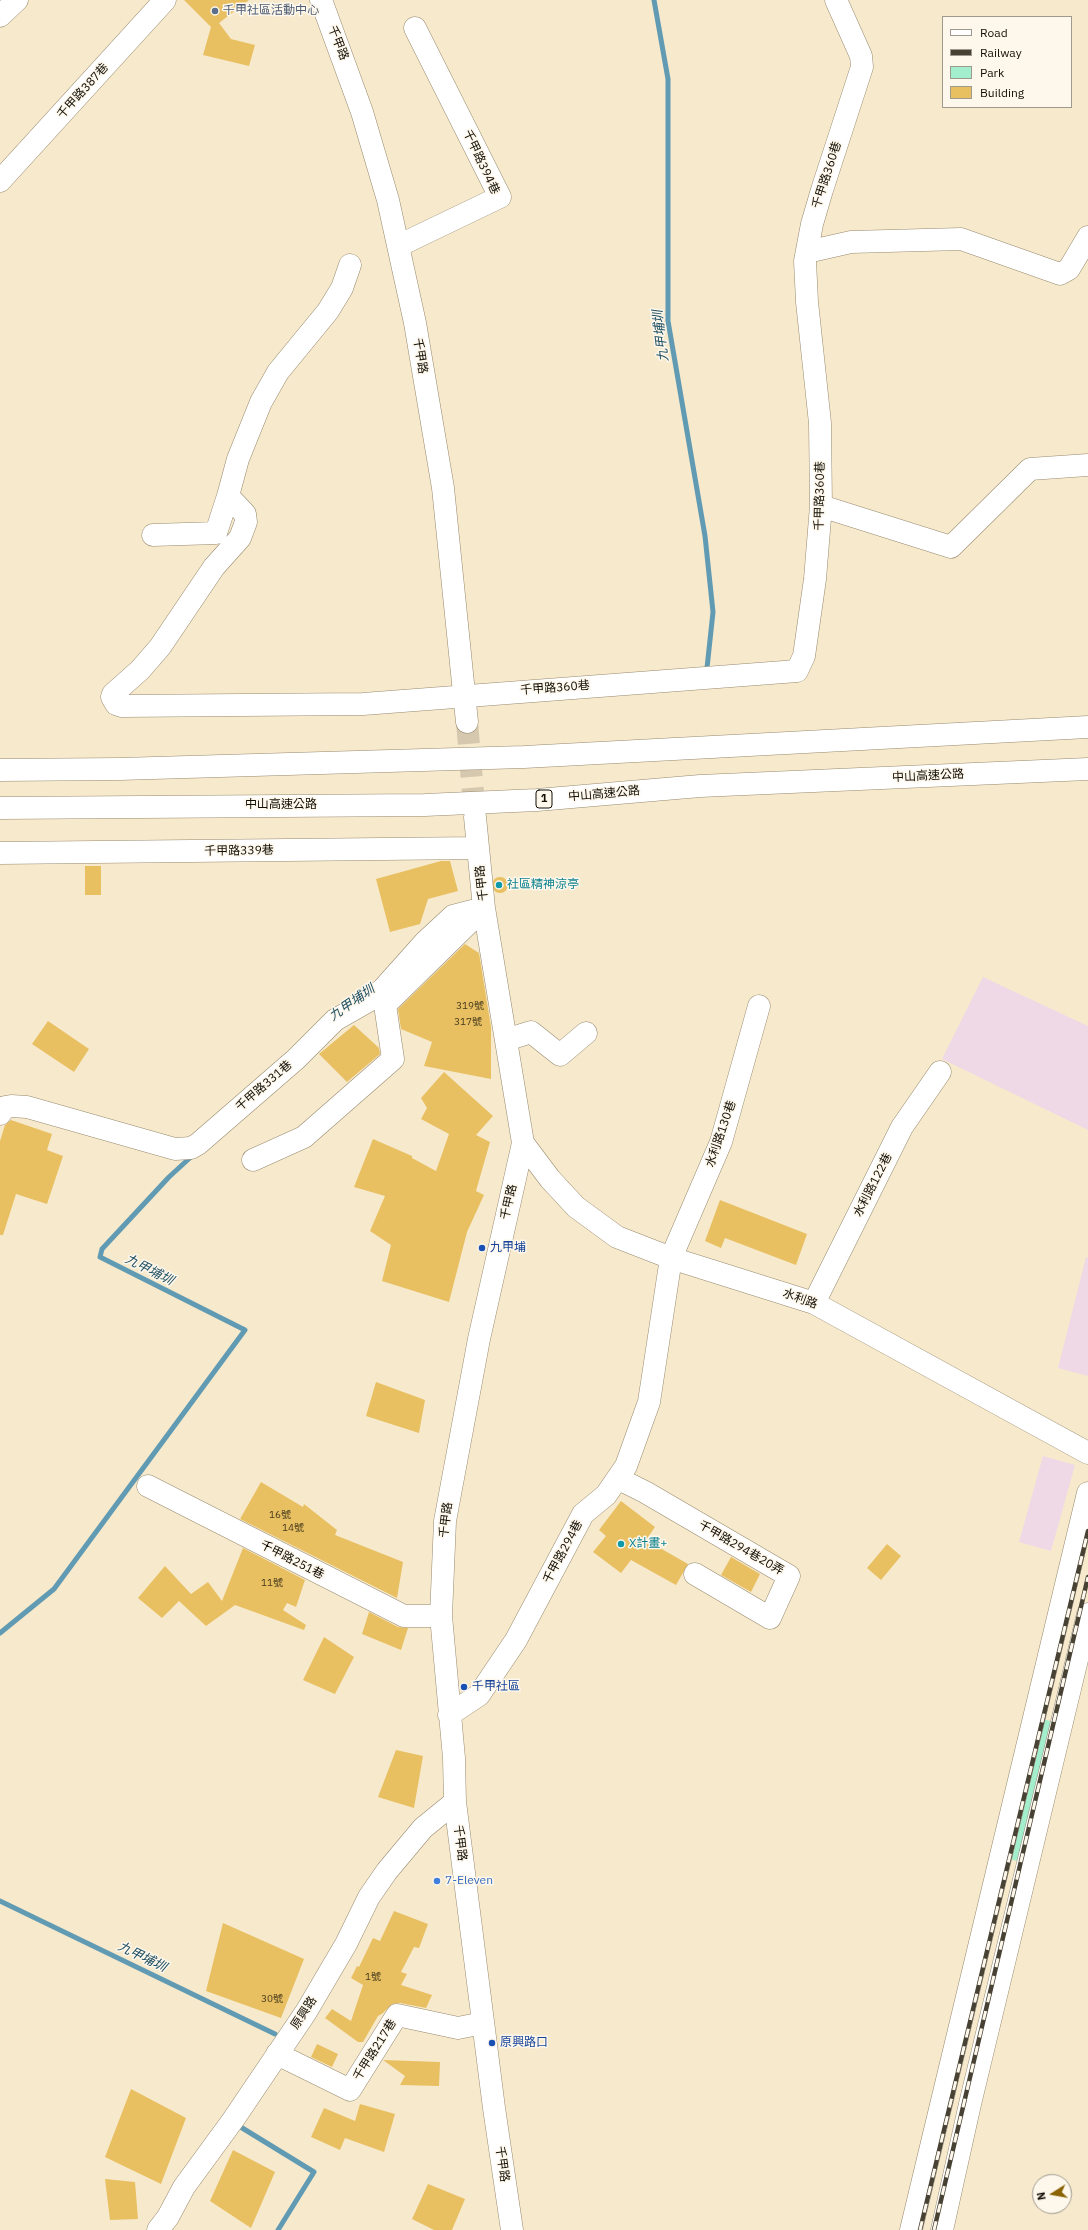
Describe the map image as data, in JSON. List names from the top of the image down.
{
  "streets": {
    "main road": [
      "千甲路",
      "千甲路387巷",
      "千甲路394巷",
      "千甲路360巷",
      "中山高速公路",
      "1",
      "千甲路339巷",
      "千甲路331巷",
      "水利路130巷",
      "水利路122巷",
      "水利路",
      "千甲路294巷20弄",
      "千甲路294巷",
      "千甲路251巷",
      "原興路",
      "千甲路217巷"
    ]
  },
  "crossings": [
    ["千甲路", "千甲路394巷"],
    ["千甲路", "千甲路360巷"],
    ["千甲路", "千甲路339巷"],
    ["千甲路", "千甲路331巷"],
    ["千甲路", "水利路"],
    ["千甲路", "千甲路294巷"],
    ["千甲路", "千甲路251巷"],
    ["千甲路", "原興路"],
    ["千甲路", "千甲路217巷"],
    ["水利路130巷", "水利路"],
    ["水利路130巷", "千甲路294巷"],
    ["水利路122巷", "水利路"],
    ["水利路", "千甲路294巷"],
    ["千甲路294巷20弄", "千甲路294巷"],
    ["原興路", "千甲路217巷"]
  ],
  "water": ["九甲埔圳"],
  "places": [
    "千甲社區活動中心",
    "社區精神涼亭",
    "九甲埔",
    "X計畫+",
    "千甲社區",
    "7-Eleven",
    "原興路口"
  ],
  "house_numbers": [
    "319號",
    "317號",
    "16號",
    "14號",
    "11號",
    "1號",
    "30號"
  ],
  "legend": [
    "Road",
    "Railway",
    "Park",
    "Building"
  ],
  "north": "left"
}
